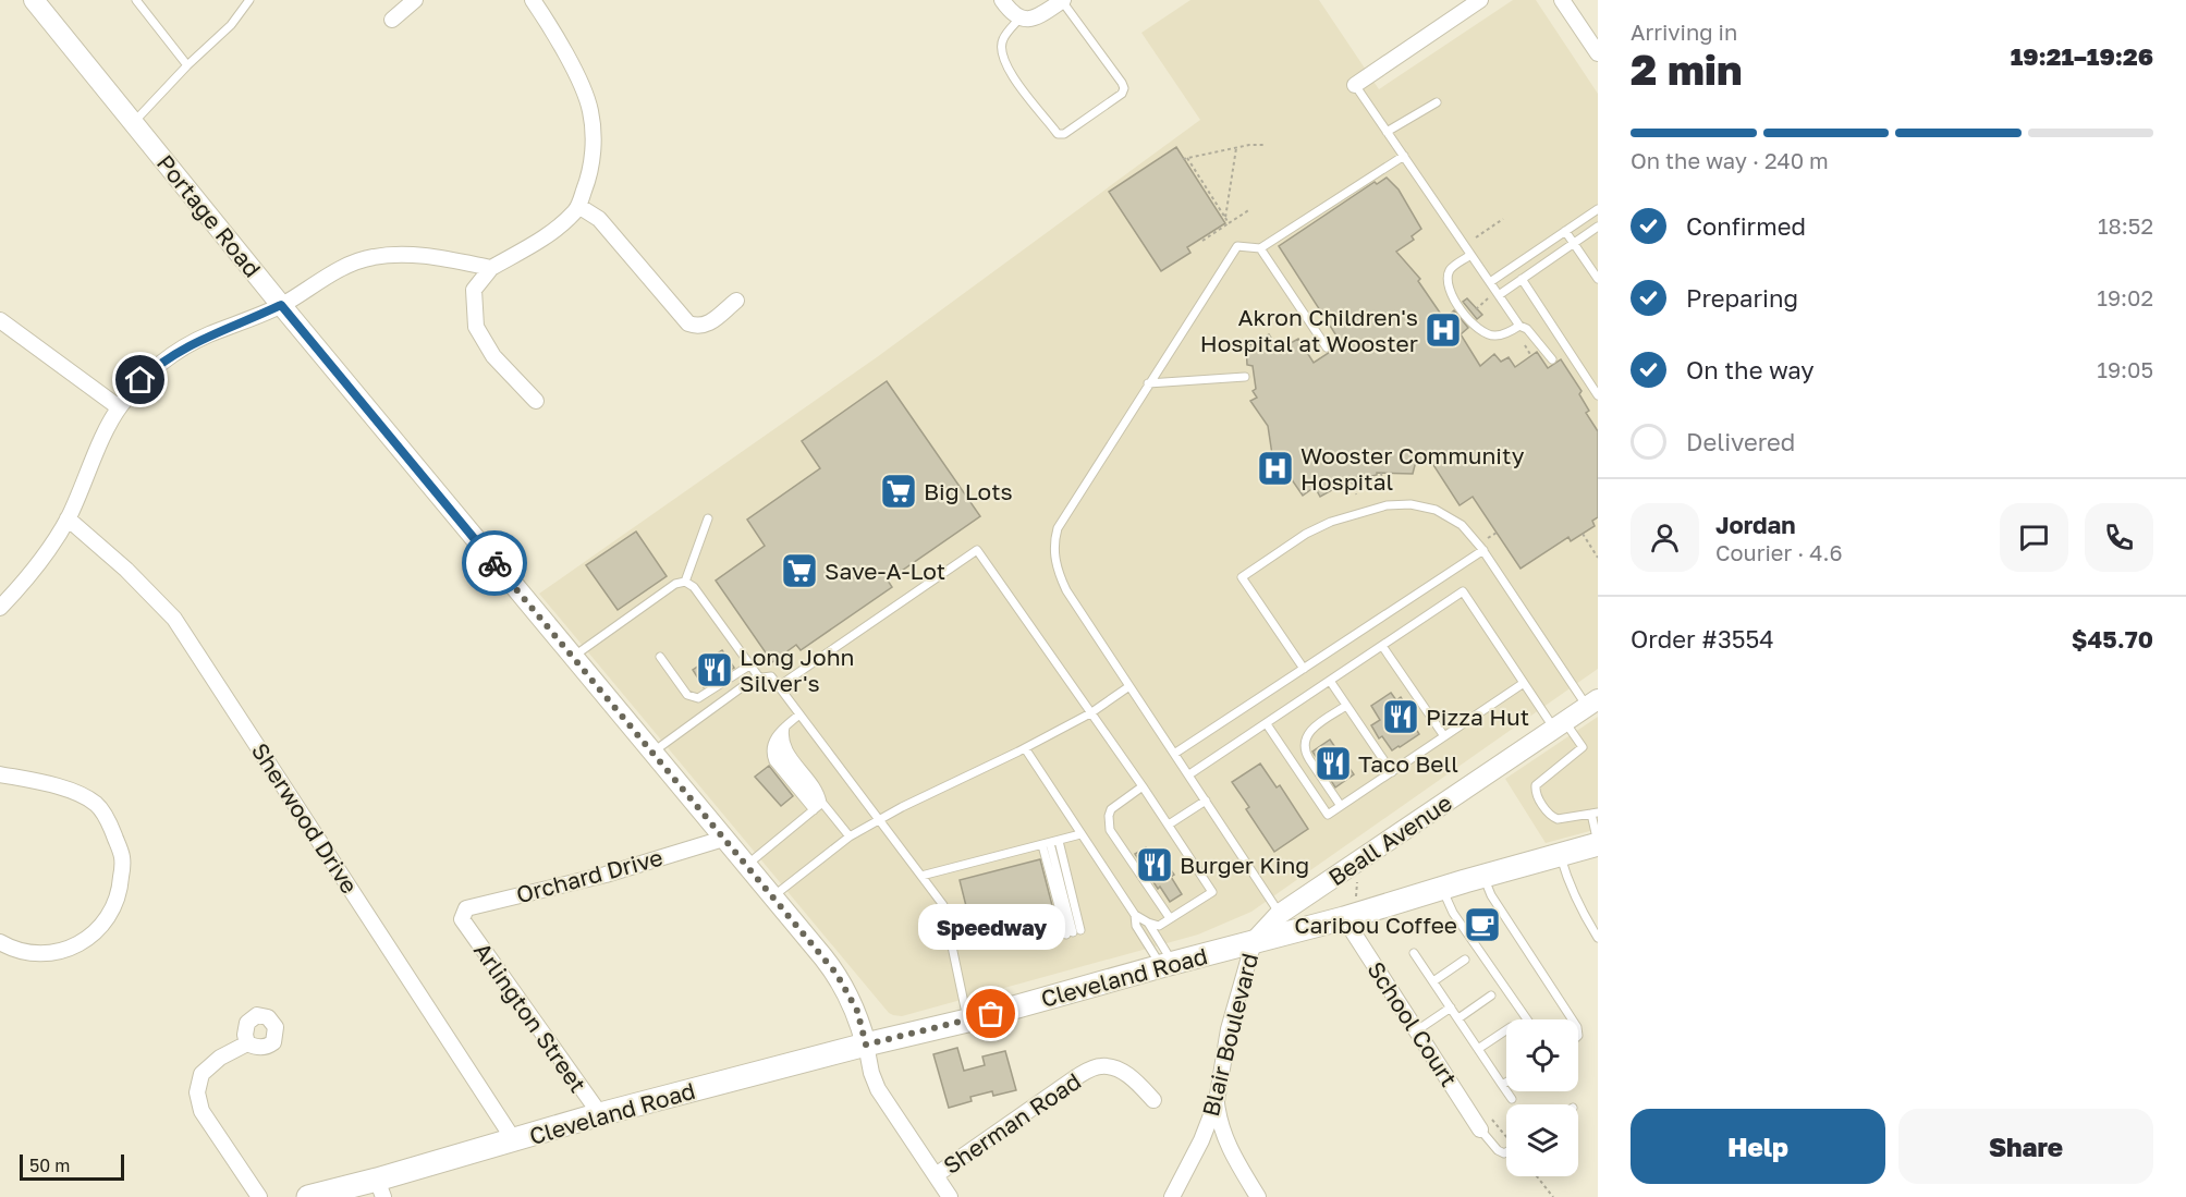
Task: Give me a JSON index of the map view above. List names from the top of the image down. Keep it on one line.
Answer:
{"streets":{"main road":["Portage Road","Beall Avenue","Cleveland Road"],"street":["Sherwood Drive","Orchard Drive","Arlington Street","School Court","Blair Boulevard","Sherman Road"]},"crossings":[["Portage Road","Orchard Drive"],["Portage Road","Cleveland Road"],["Sherwood Drive","Cleveland Road"],["Beall Avenue","Cleveland Road"],["Beall Avenue","Blair Boulevard"],["Orchard Drive","Arlington Street"],["Cleveland Road","Arlington Street"],["Cleveland Road","School Court"],["Cleveland Road","Blair Boulevard"]],"places":{"hospital":["Akron Children's Hospital at Wooster","Wooster Community Hospital"],"supermarket":["Big Lots","Save-A-Lot"],"restaurant":["Long John Silver's","Pizza Hut","Taco Bell","Burger King"],"cafe":["Caribou Coffee"],"other":["Speedway"]},"scale_bar":"50 m","page":{"heading":["2 min","Arriving in","19:21–19:26"],"panel":["Jordan","Courier · 4.6","Order #3554","$45.70"],"bar":"On the way · 240 m","list":[["Confirmed","18:52"],["Preparing","19:02"],["On the way","19:05"],"Delivered"],"bubble":"Speedway","buttons":["Help","Share"],"scale":"50 m"}}
